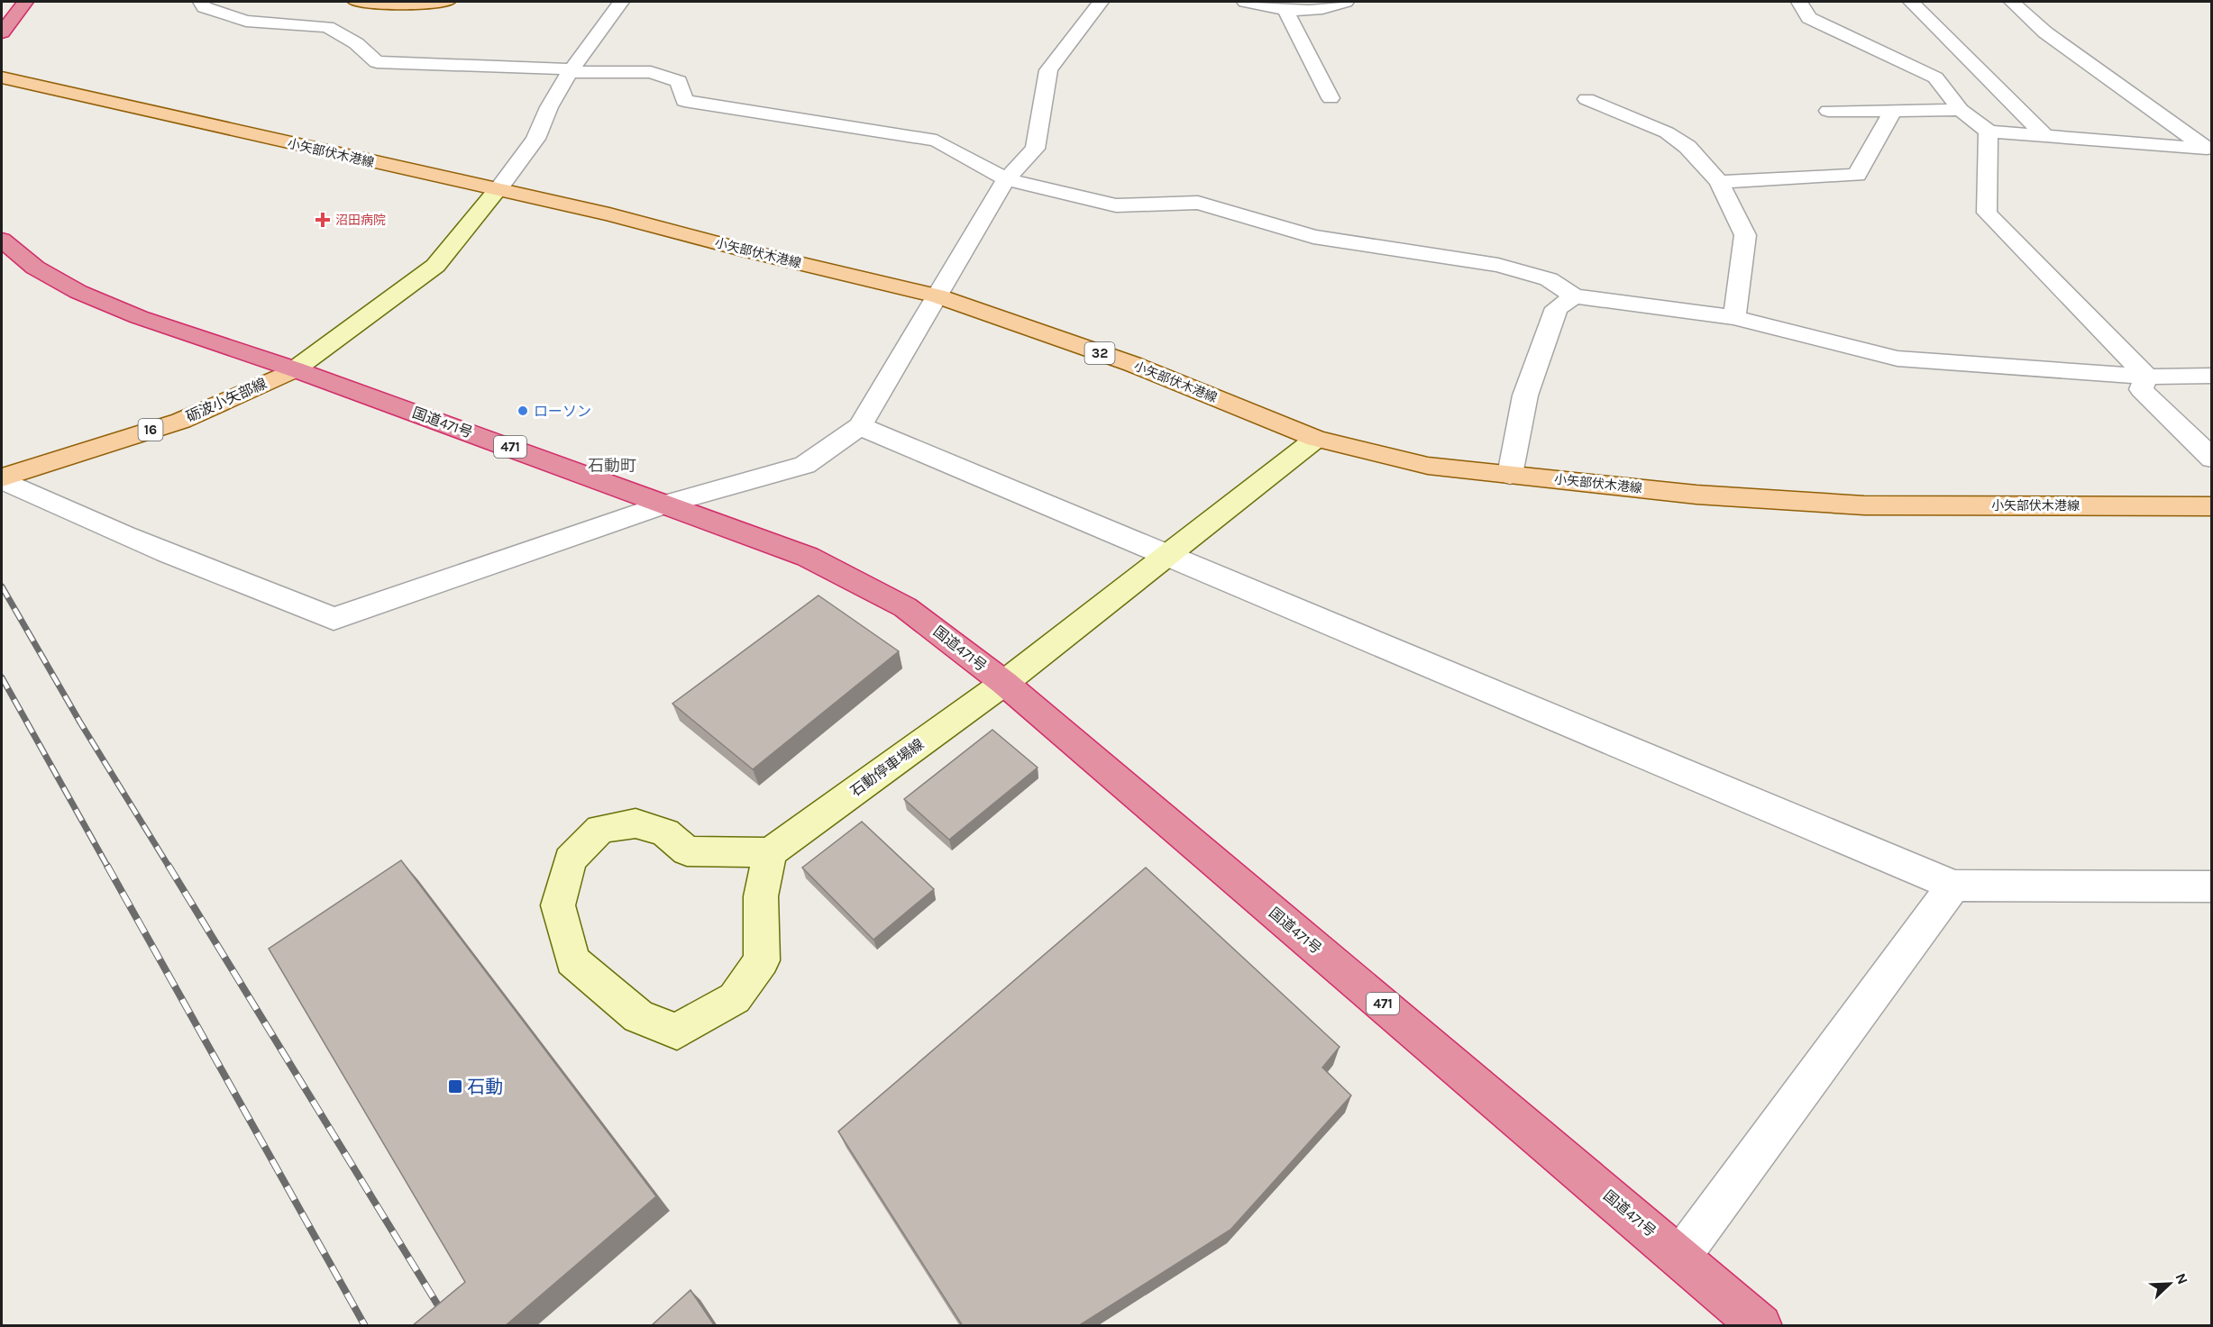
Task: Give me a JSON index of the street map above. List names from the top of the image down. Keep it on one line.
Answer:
{"streets":{"highway":["国道471号","471"],"main road":["小矢部伏木港線","32","砺波小矢部線","16"],"street":["石動停車場線"]},"crossings":[["小矢部伏木港線","石動停車場線"],["砺波小矢部線","国道471号"],["国道471号","石動停車場線"]],"districts":["石動町"],"places":{"health":["沼田病院"],"other":["ローソン"],"transit":["石動"]},"north":"top right"}
